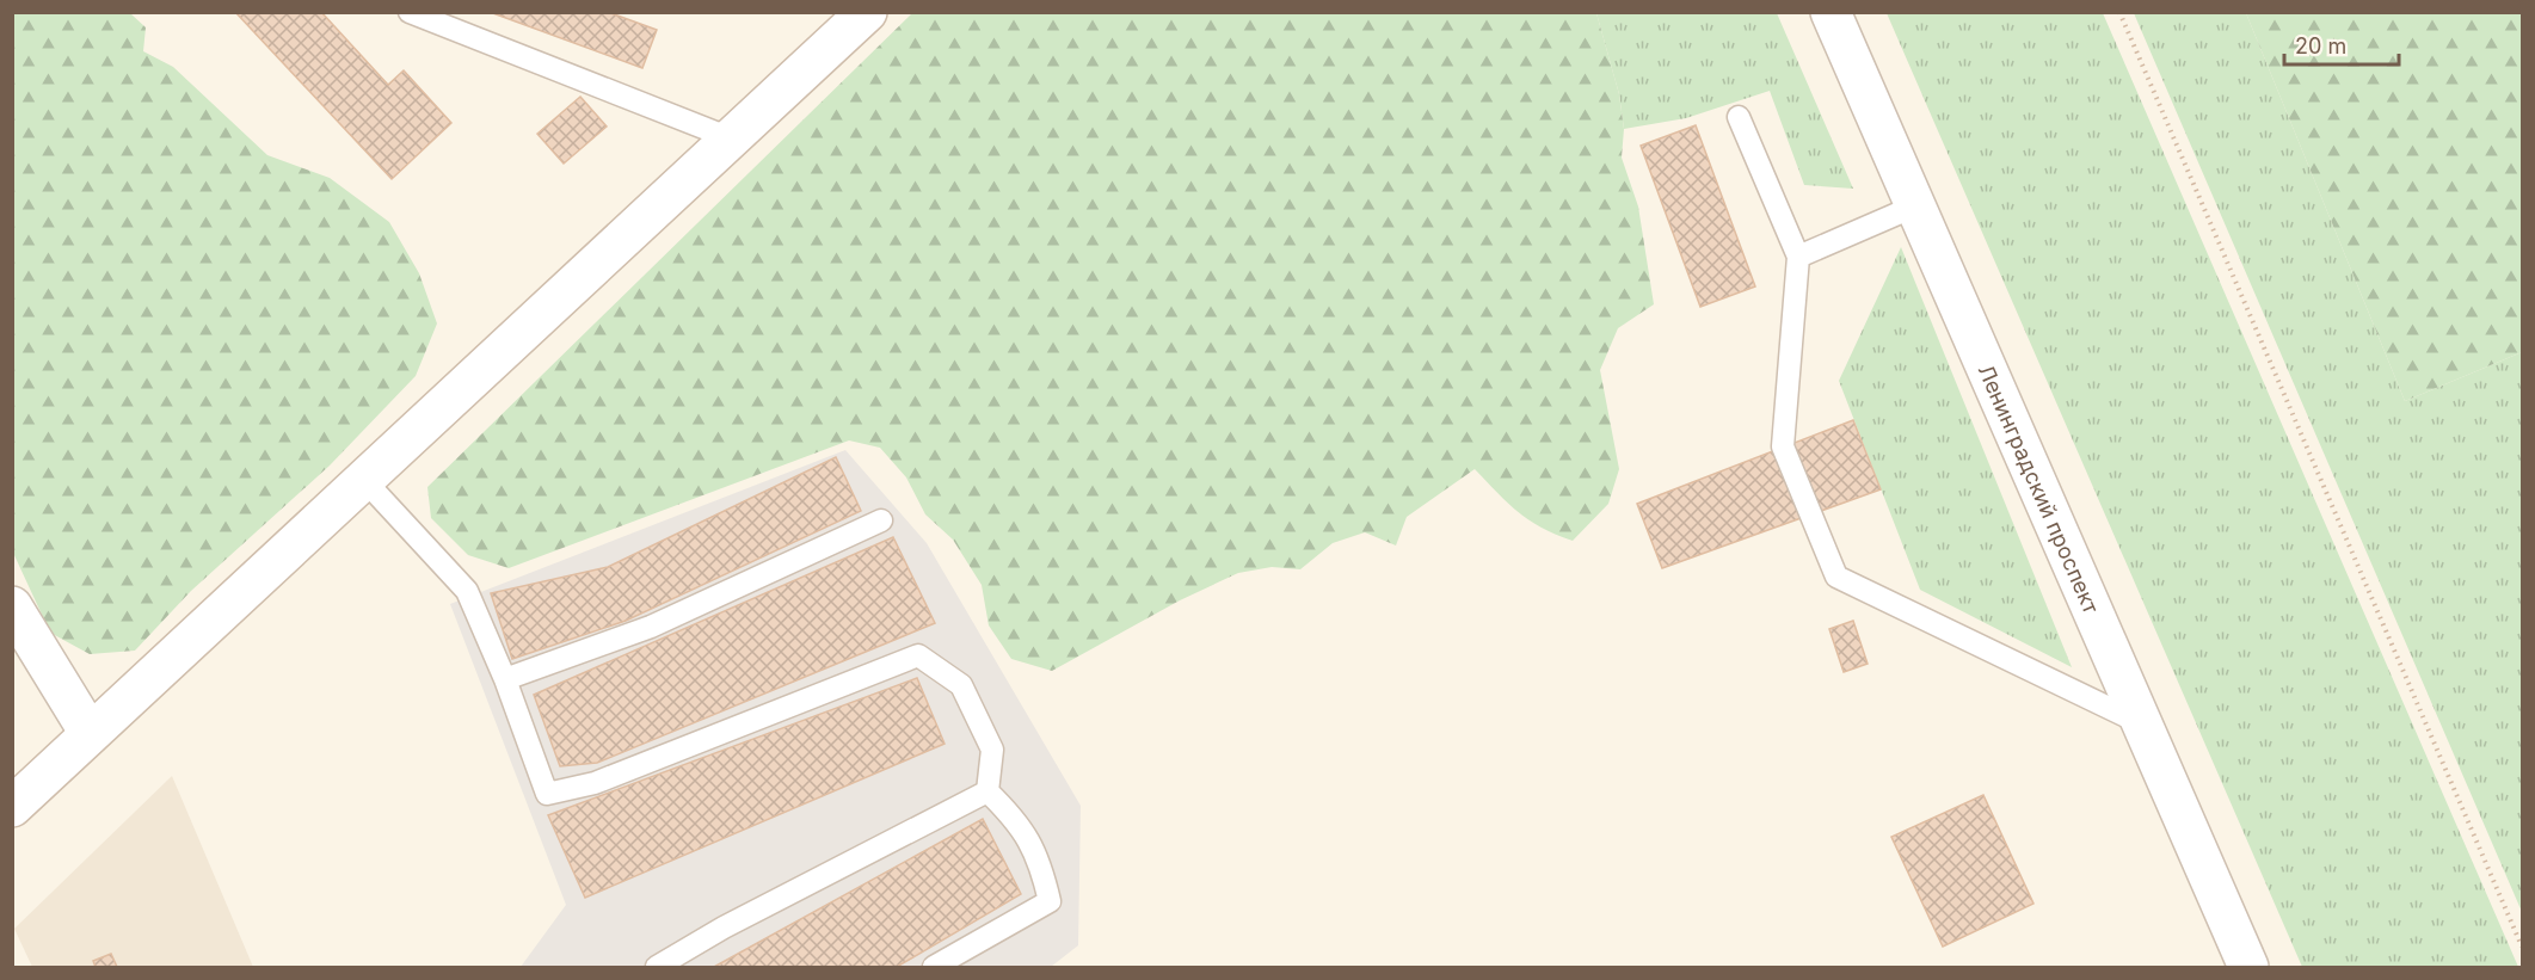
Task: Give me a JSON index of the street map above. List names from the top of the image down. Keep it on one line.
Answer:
{"streets":{"street":["Ленинградский проспект"]},"scale_bar":"20 m"}
